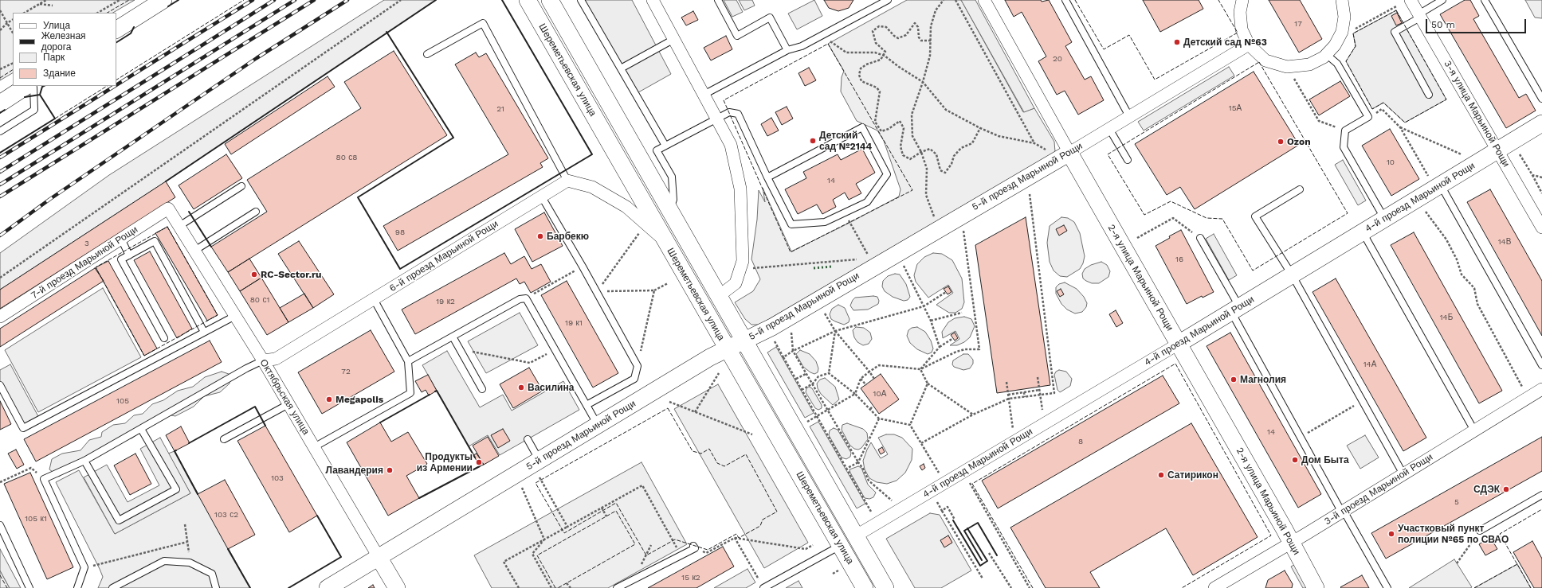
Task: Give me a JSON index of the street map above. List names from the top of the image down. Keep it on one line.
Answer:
{"streets":{"street":["Шереметьевская улица","3-я улица Марьиной Рощи","5-й проезд Марьиной Рощи","4-й проезд Марьиной Рощи","6-й проезд Марьиной Рощи","7-й проезд Марьиной Рощи","2-я улица Марьиной Рощи","Октябрьская улица","3-й проезд Марьиной Рощи"]},"crossings":[["Шереметьевская улица","5-й проезд Марьиной Рощи"],["Шереметьевская улица","4-й проезд Марьиной Рощи"],["3-я улица Марьиной Рощи","4-й проезд Марьиной Рощи"],["5-й проезд Марьиной Рощи","2-я улица Марьиной Рощи"],["5-й проезд Марьиной Рощи","Октябрьская улица"],["4-й проезд Марьиной Рощи","2-я улица Марьиной Рощи"],["6-й проезд Марьиной Рощи","Октябрьская улица"],["7-й проезд Марьиной Рощи","Октябрьская улица"],["2-я улица Марьиной Рощи","3-й проезд Марьиной Рощи"]],"places":["Детский сад №63","Детский сад №2144","Ozon","Барбекю","RC-Sector.ru","Магнолия","Василина","Megapolis","Дом Быта","Продукты из Армении","Лавандерия","Сатирикон","СДЭК","Участковый пункт полиции №65 по СВАО"],"house_numbers":["17","20","15А","21","80 с8","10","14","98","14В","3","16","80 с1","19 к2","14Б","19 к1","14А","72","10А","105","14","8","103","5","103 с2","105 к1","15 к2"],"legend":["Улица","Железная дорога","Парк","Здание"],"scale_bar":"50 m"}
